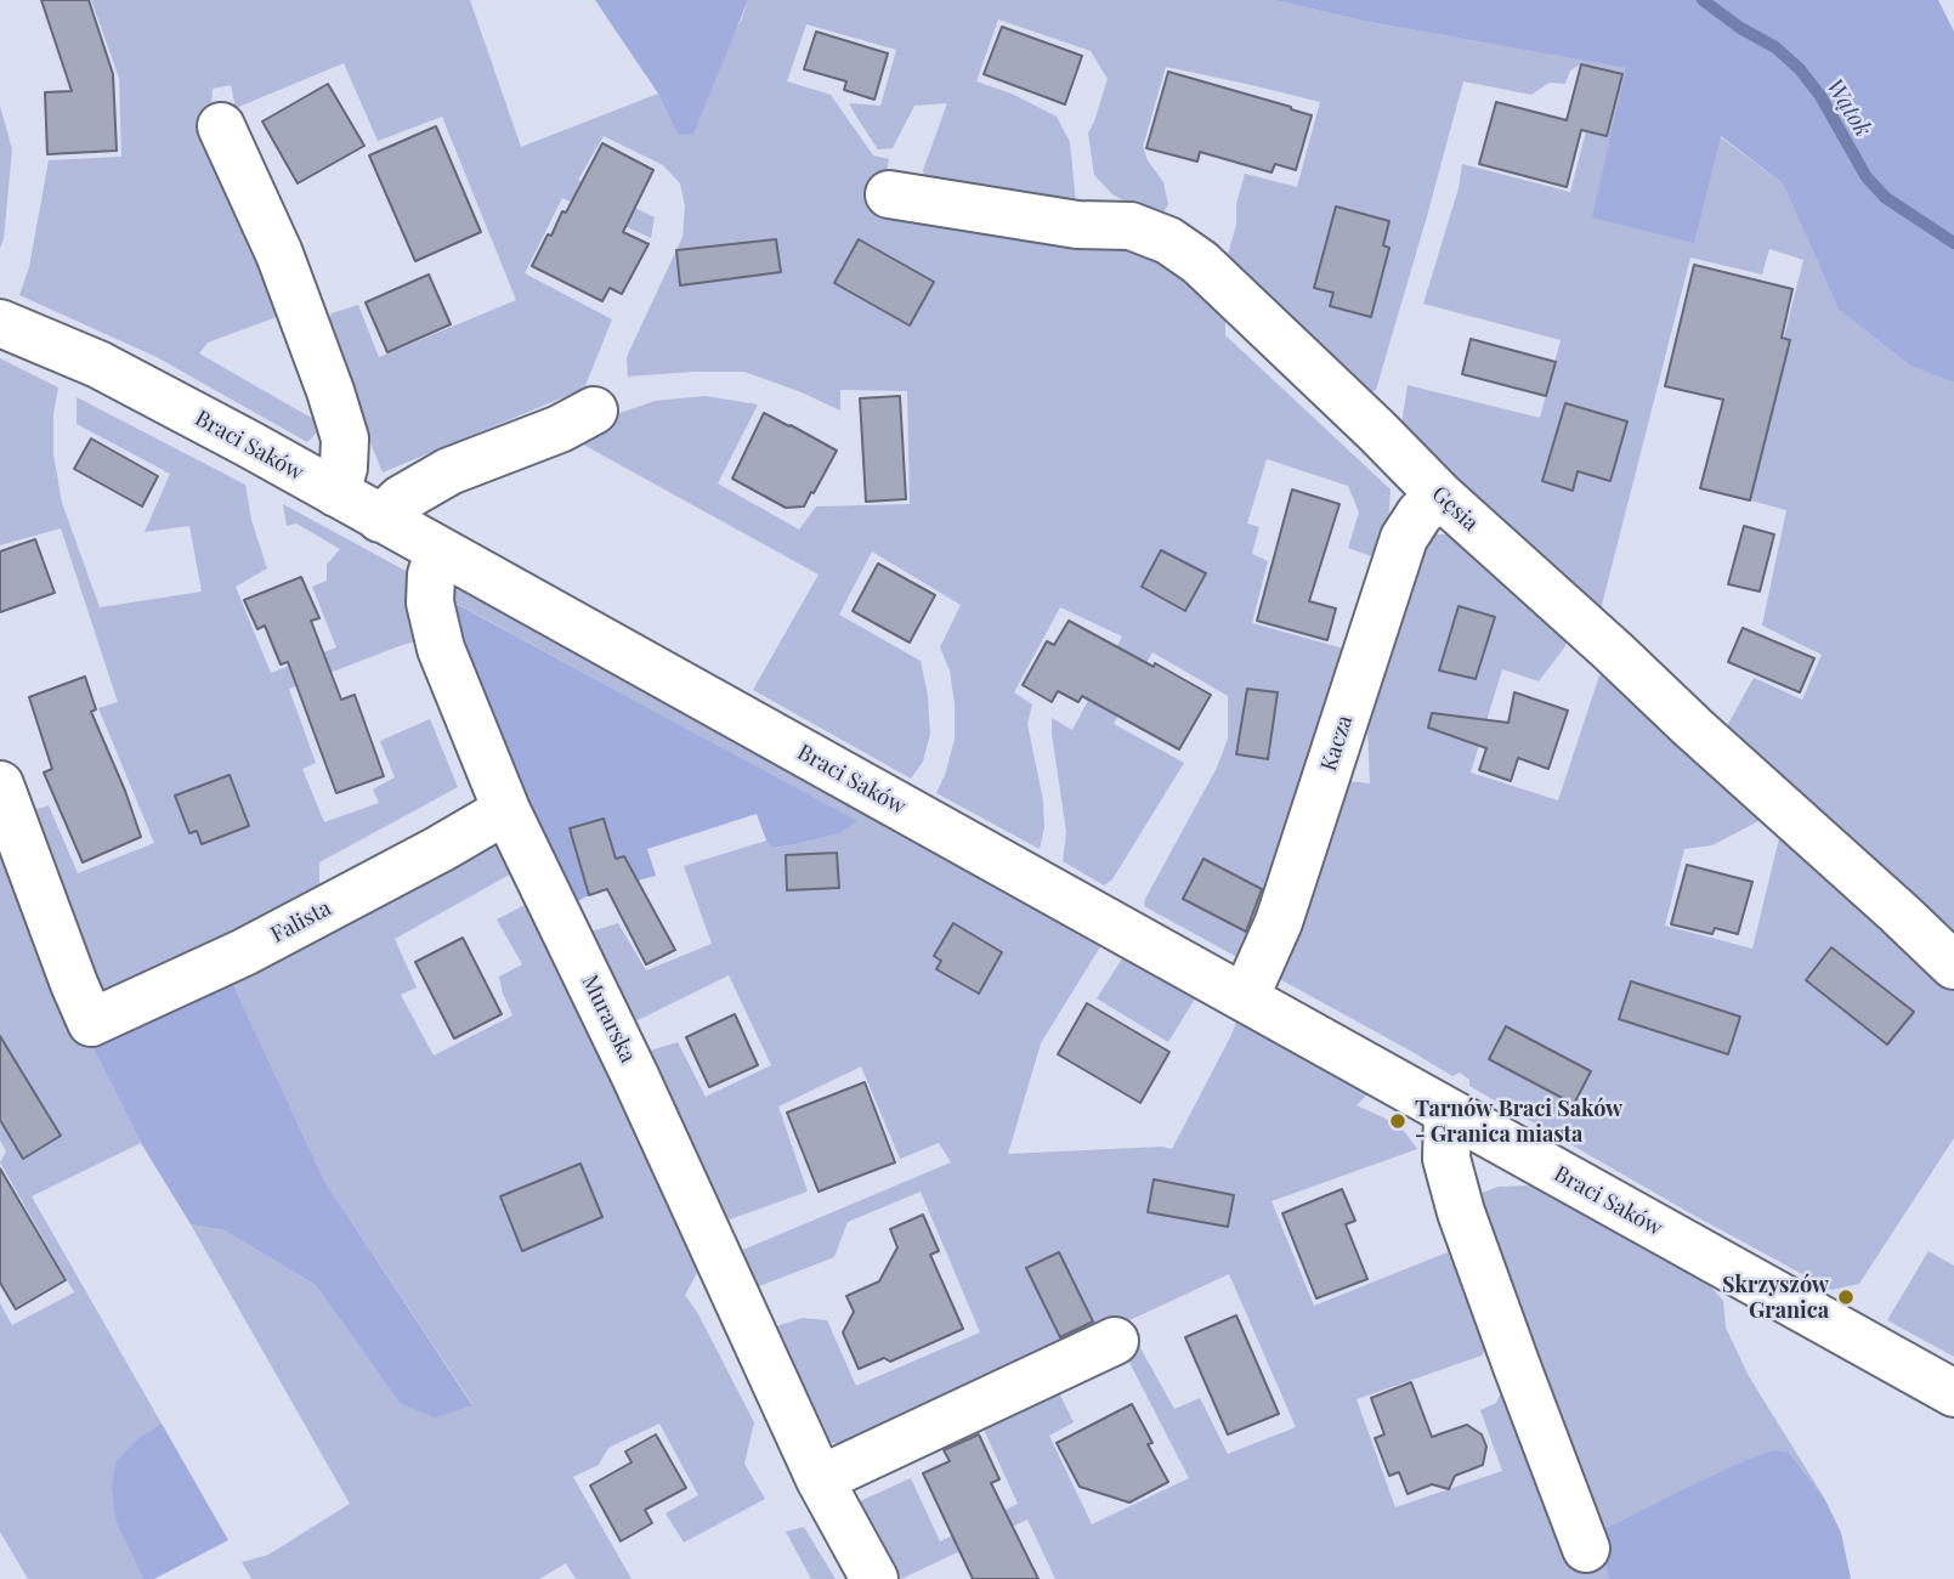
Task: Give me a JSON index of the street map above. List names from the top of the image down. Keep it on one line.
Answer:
{"streets":{"street":["Braci Saków","Gęsia","Kacza","Falista","Murarska"]},"crossings":[["Braci Saków","Kacza"],["Braci Saków","Murarska"],["Gęsia","Kacza"],["Falista","Murarska"]],"water":["Wątok"],"places":["Tarnów Braci Saków - Granica miasta","Skrzyszów Granica"]}
